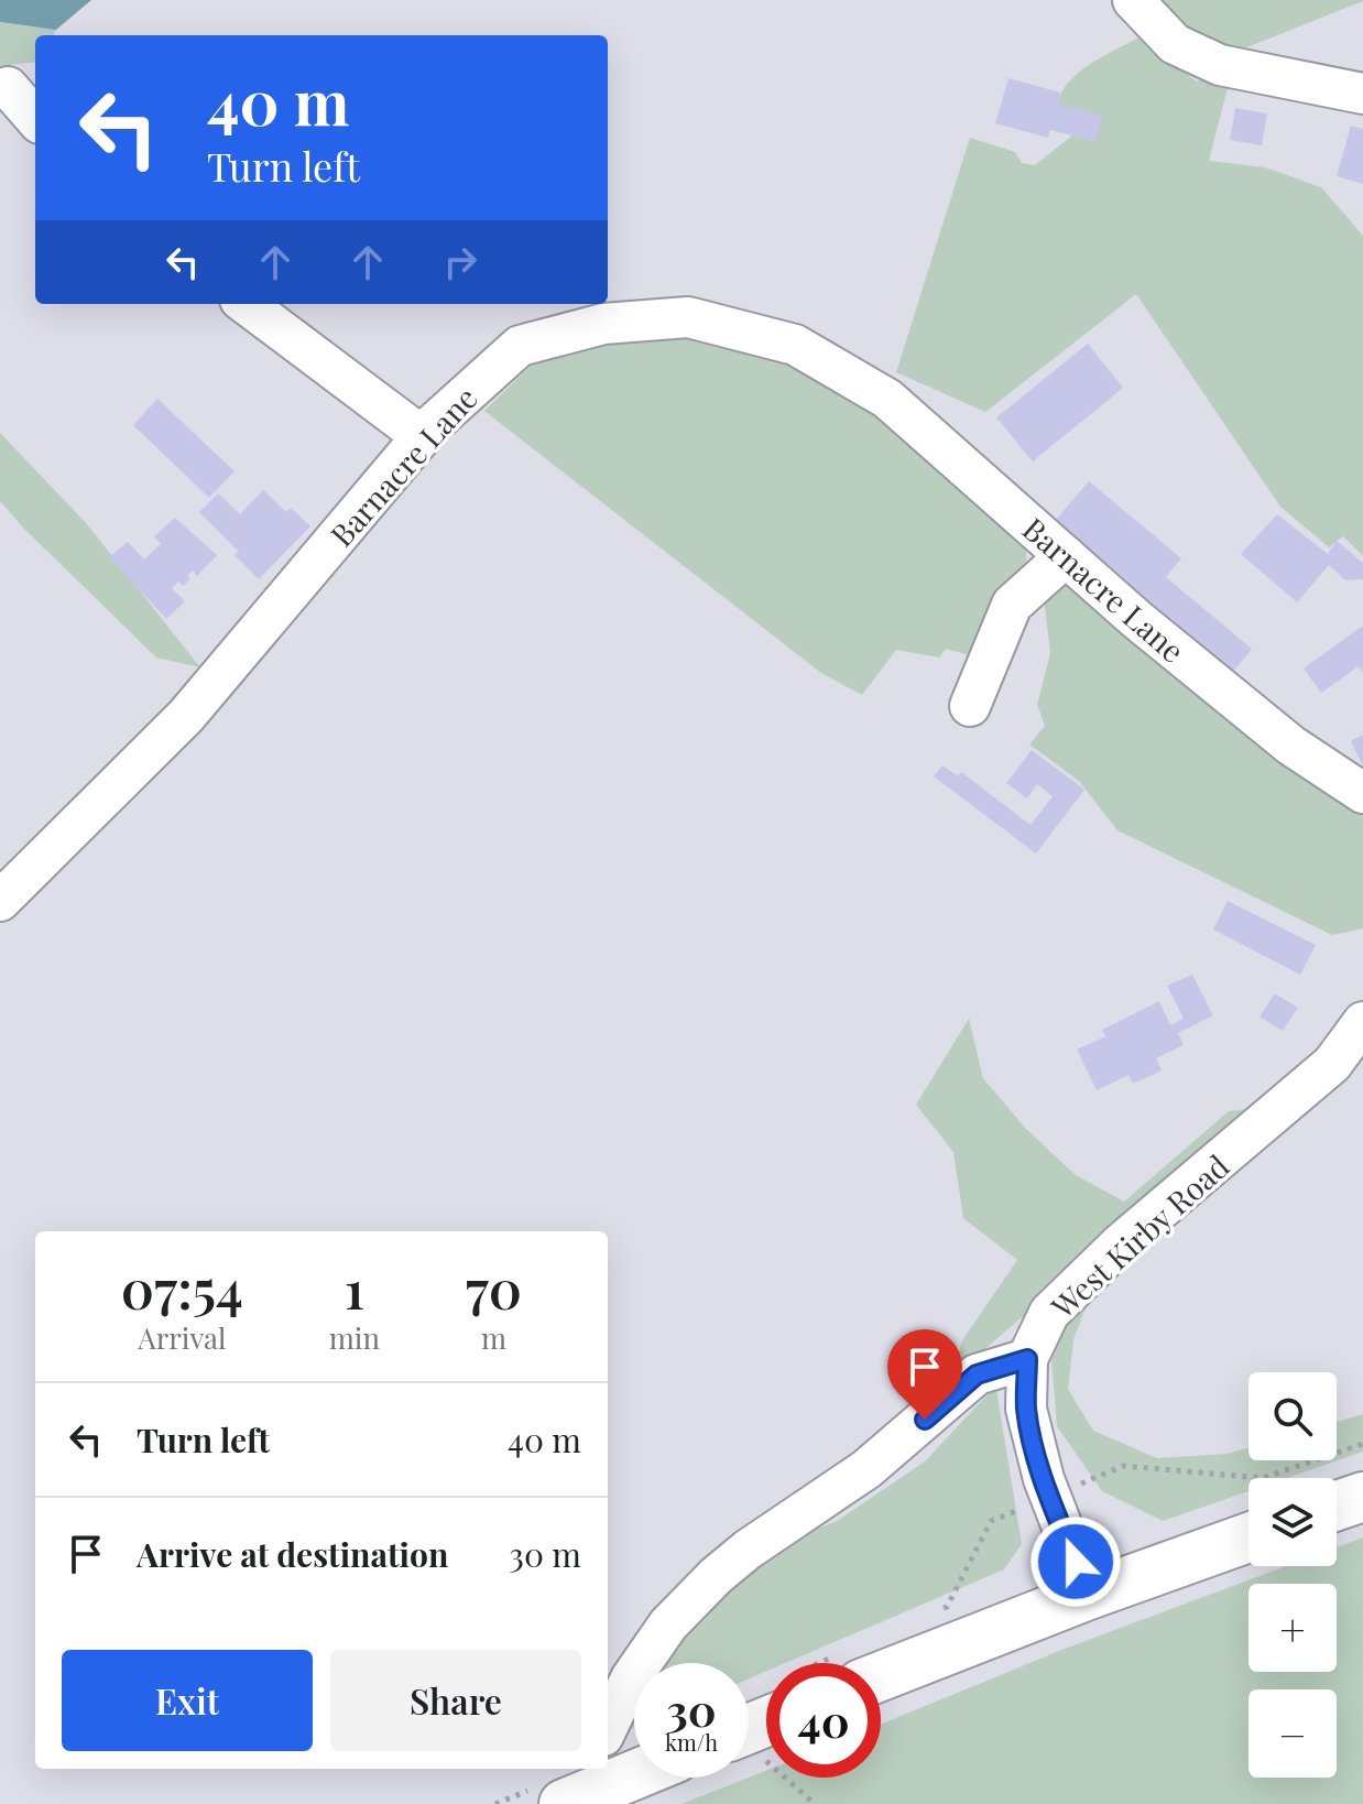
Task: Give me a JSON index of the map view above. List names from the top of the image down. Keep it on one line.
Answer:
{"streets":{"street":["Barnacre Lane","West Kirby Road"]},"page":{"turn":["40 m","Turn left"],"eta":["07:54","Arrival","1","min","70","m"],"map_buttons":["+","−"],"list":[{"name":"Turn left","value":"40 m"},{"name":"Arrive at destination","value":"30 m"}],"buttons":["Exit","Share"],"speed":"30 km/h","limit":"40"}}
